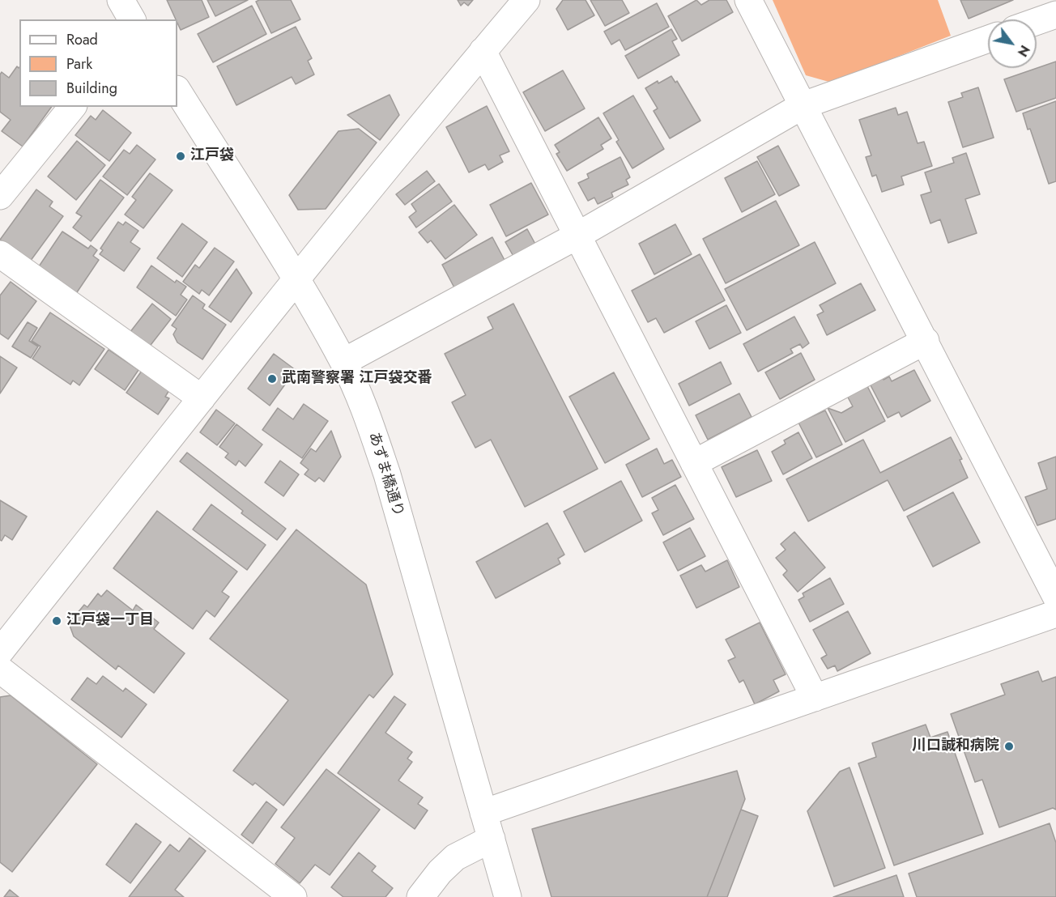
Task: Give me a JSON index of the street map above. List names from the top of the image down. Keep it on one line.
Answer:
{"streets":{"street":["あずま橋通り"]},"places":["江戸袋","武南警察署 江戸袋交番","江戸袋一丁目","川口誠和病院"],"legend":["Road","Park","Building"],"north":"bottom right"}
